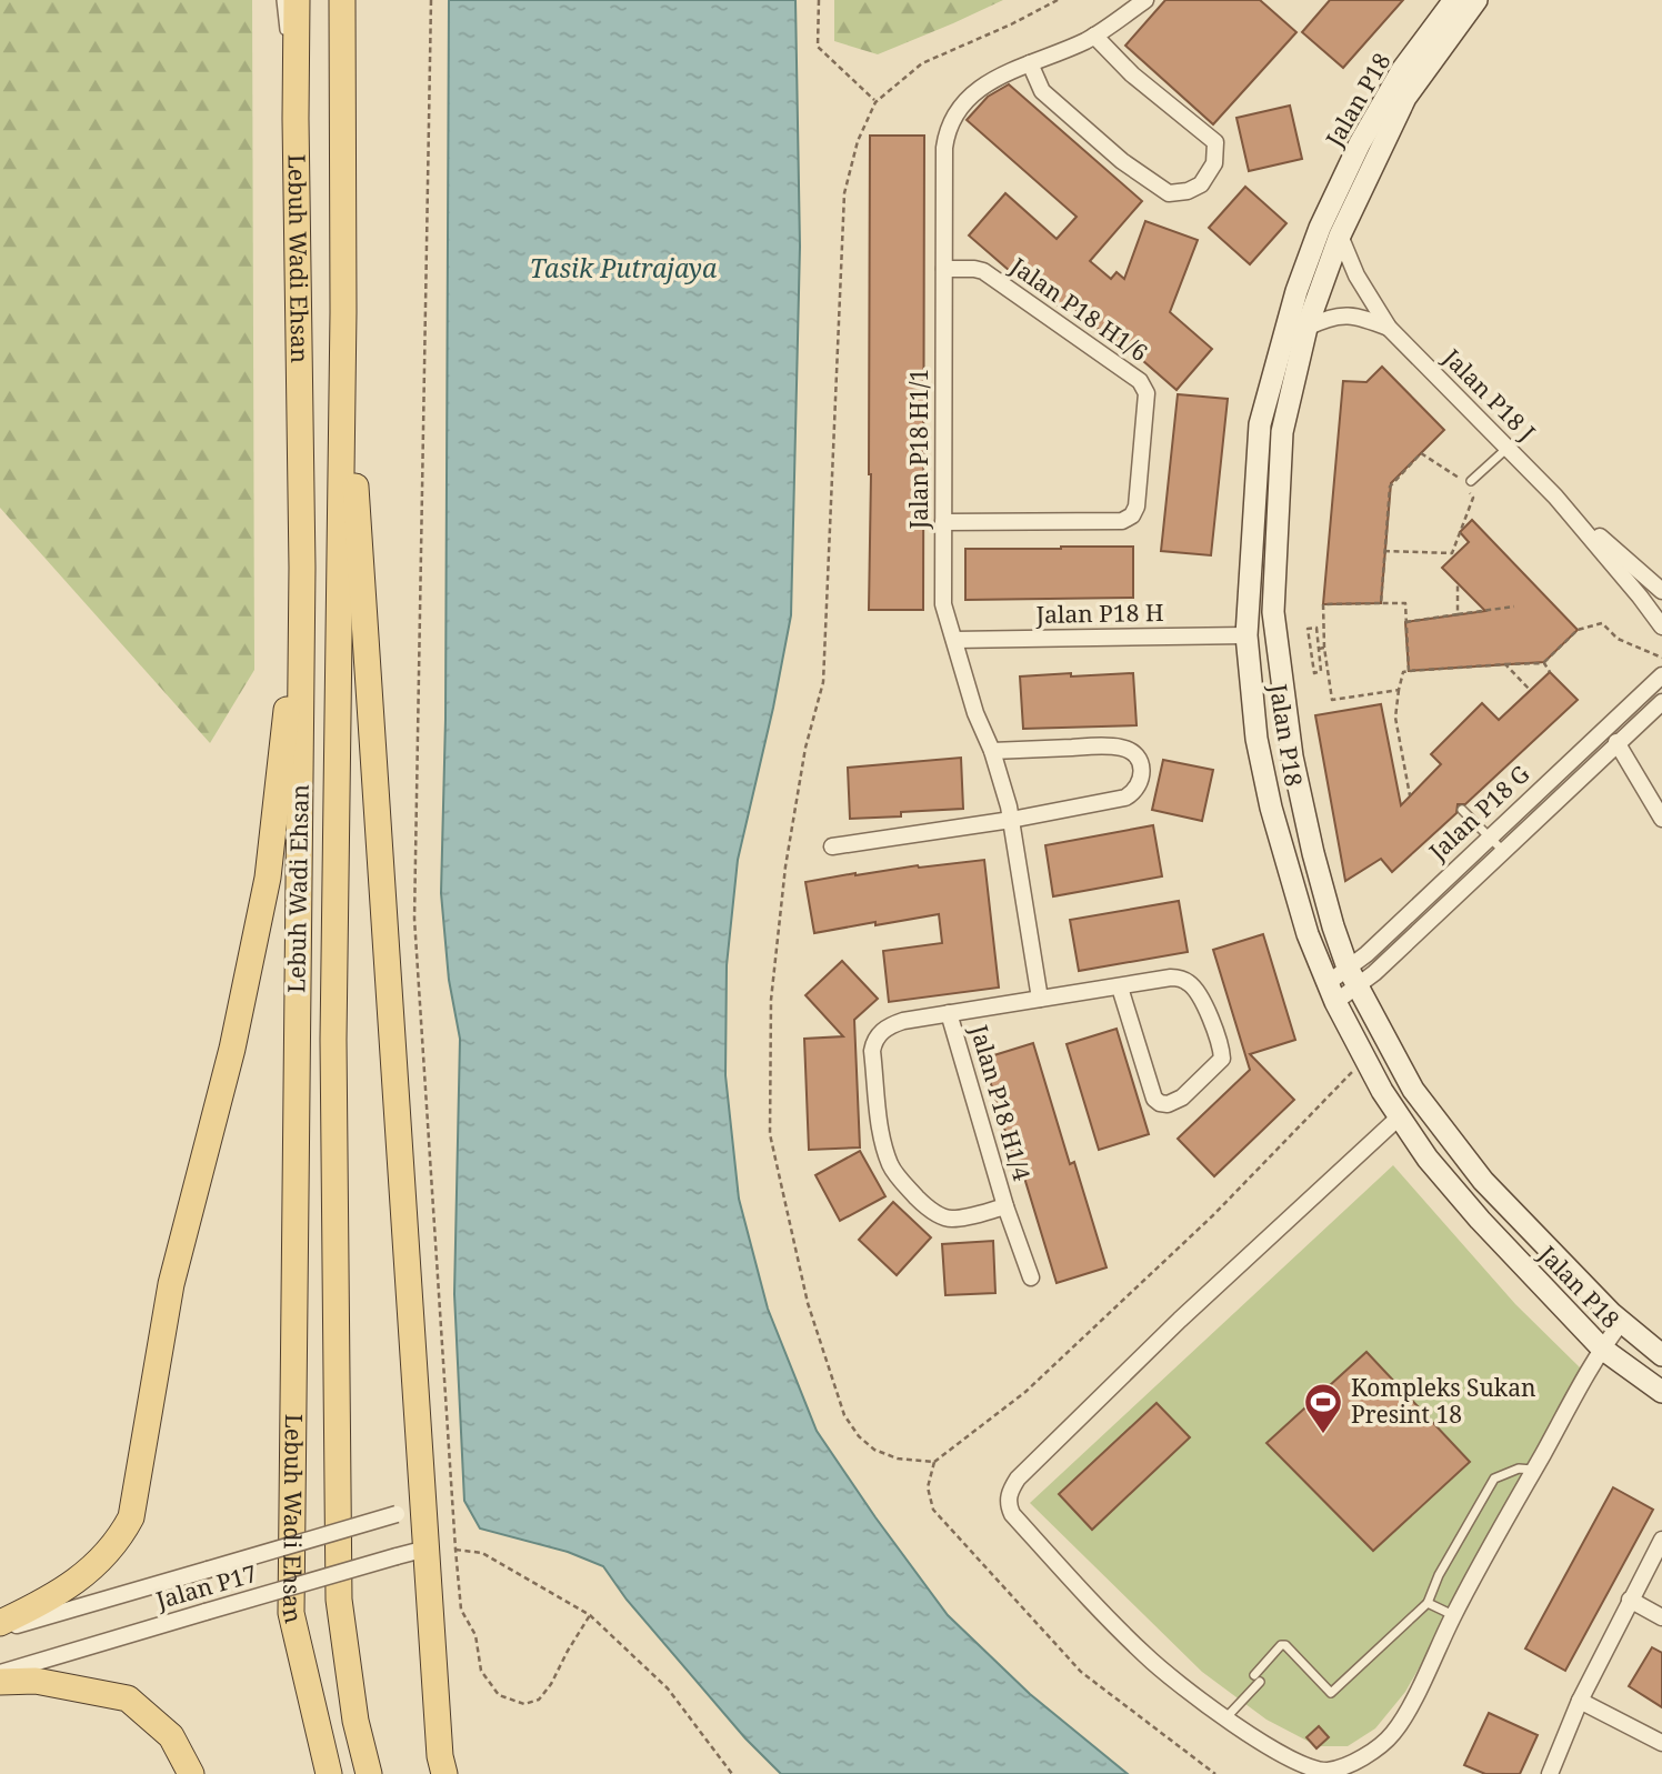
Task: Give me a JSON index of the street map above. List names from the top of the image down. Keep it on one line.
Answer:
{"streets":{"main road":["Lebuh Wadi Ehsan"],"street":["Jalan P18","Jalan P18 H1/6","Jalan P18 J","Jalan P18 H1/1","Jalan P18 H","Jalan P18 G","Jalan P18 H1/4","Jalan P17"]},"crossings":[["Jalan P18","Jalan P18 J"],["Jalan P18","Jalan P18 H"],["Jalan P18","Jalan P18 G"],["Jalan P18 H1/6","Jalan P18 H1/1"],["Jalan P18 H1/1","Jalan P18 H"],["Jalan P18 H1/1","Jalan P18 H1/4"]],"water":["Tasik Putrajaya"],"places":{"sports":["Kompleks Sukan Presint 18"]}}
